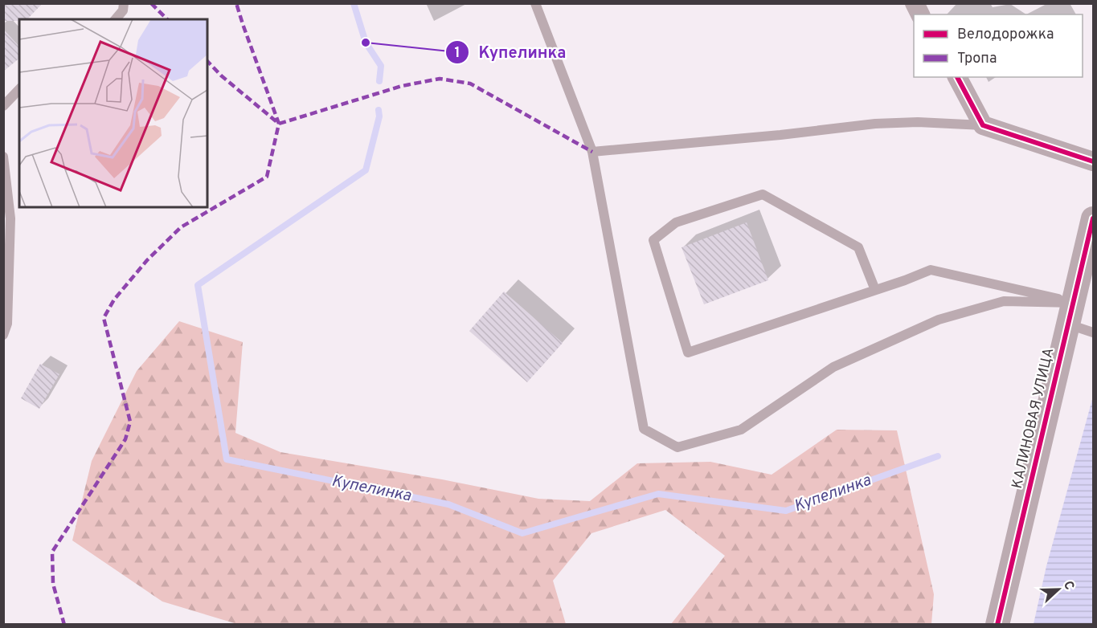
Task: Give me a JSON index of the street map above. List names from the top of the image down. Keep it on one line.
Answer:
{"streets":{"street":["КАЛИНОВАЯ УЛИЦА"]},"water":["Купелинка"],"places":["Купелинка"],"legend":["Велодорожка","Тропа"],"north":"right"}
